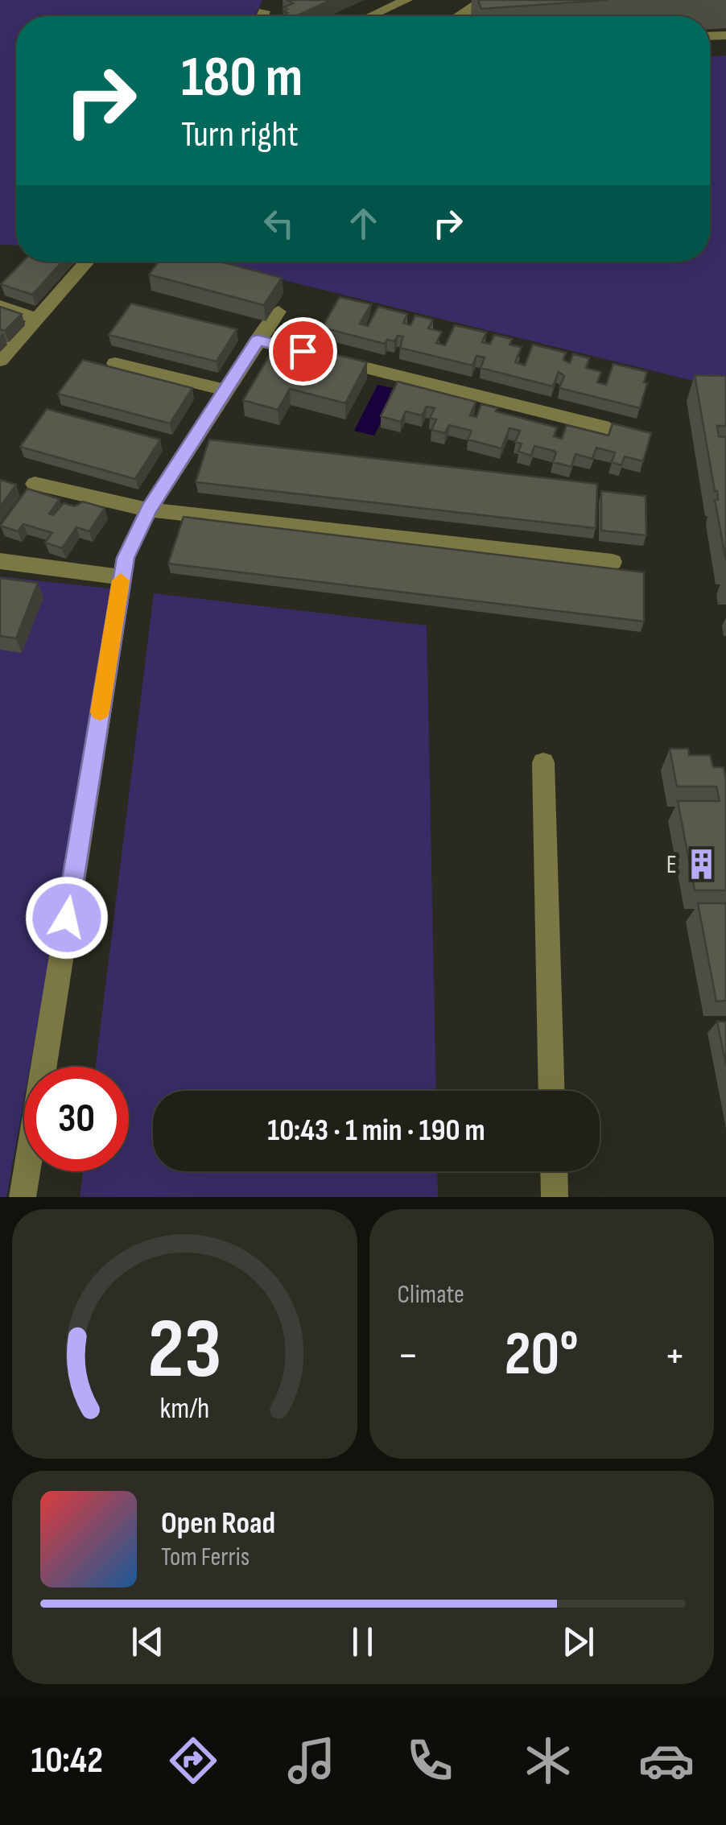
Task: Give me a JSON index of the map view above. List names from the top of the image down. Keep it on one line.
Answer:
{"places":{"building":["E"]},"page":{"turn":["180 m","Turn right"],"limit":"30","trip":"10:43 · 1 min · 190 m","tile":"Climate","heat":["−","20°","+"],"song":["Open Road","Tom Ferris"],"tabs":"10:42","gauge":["23","km/h"]}}
